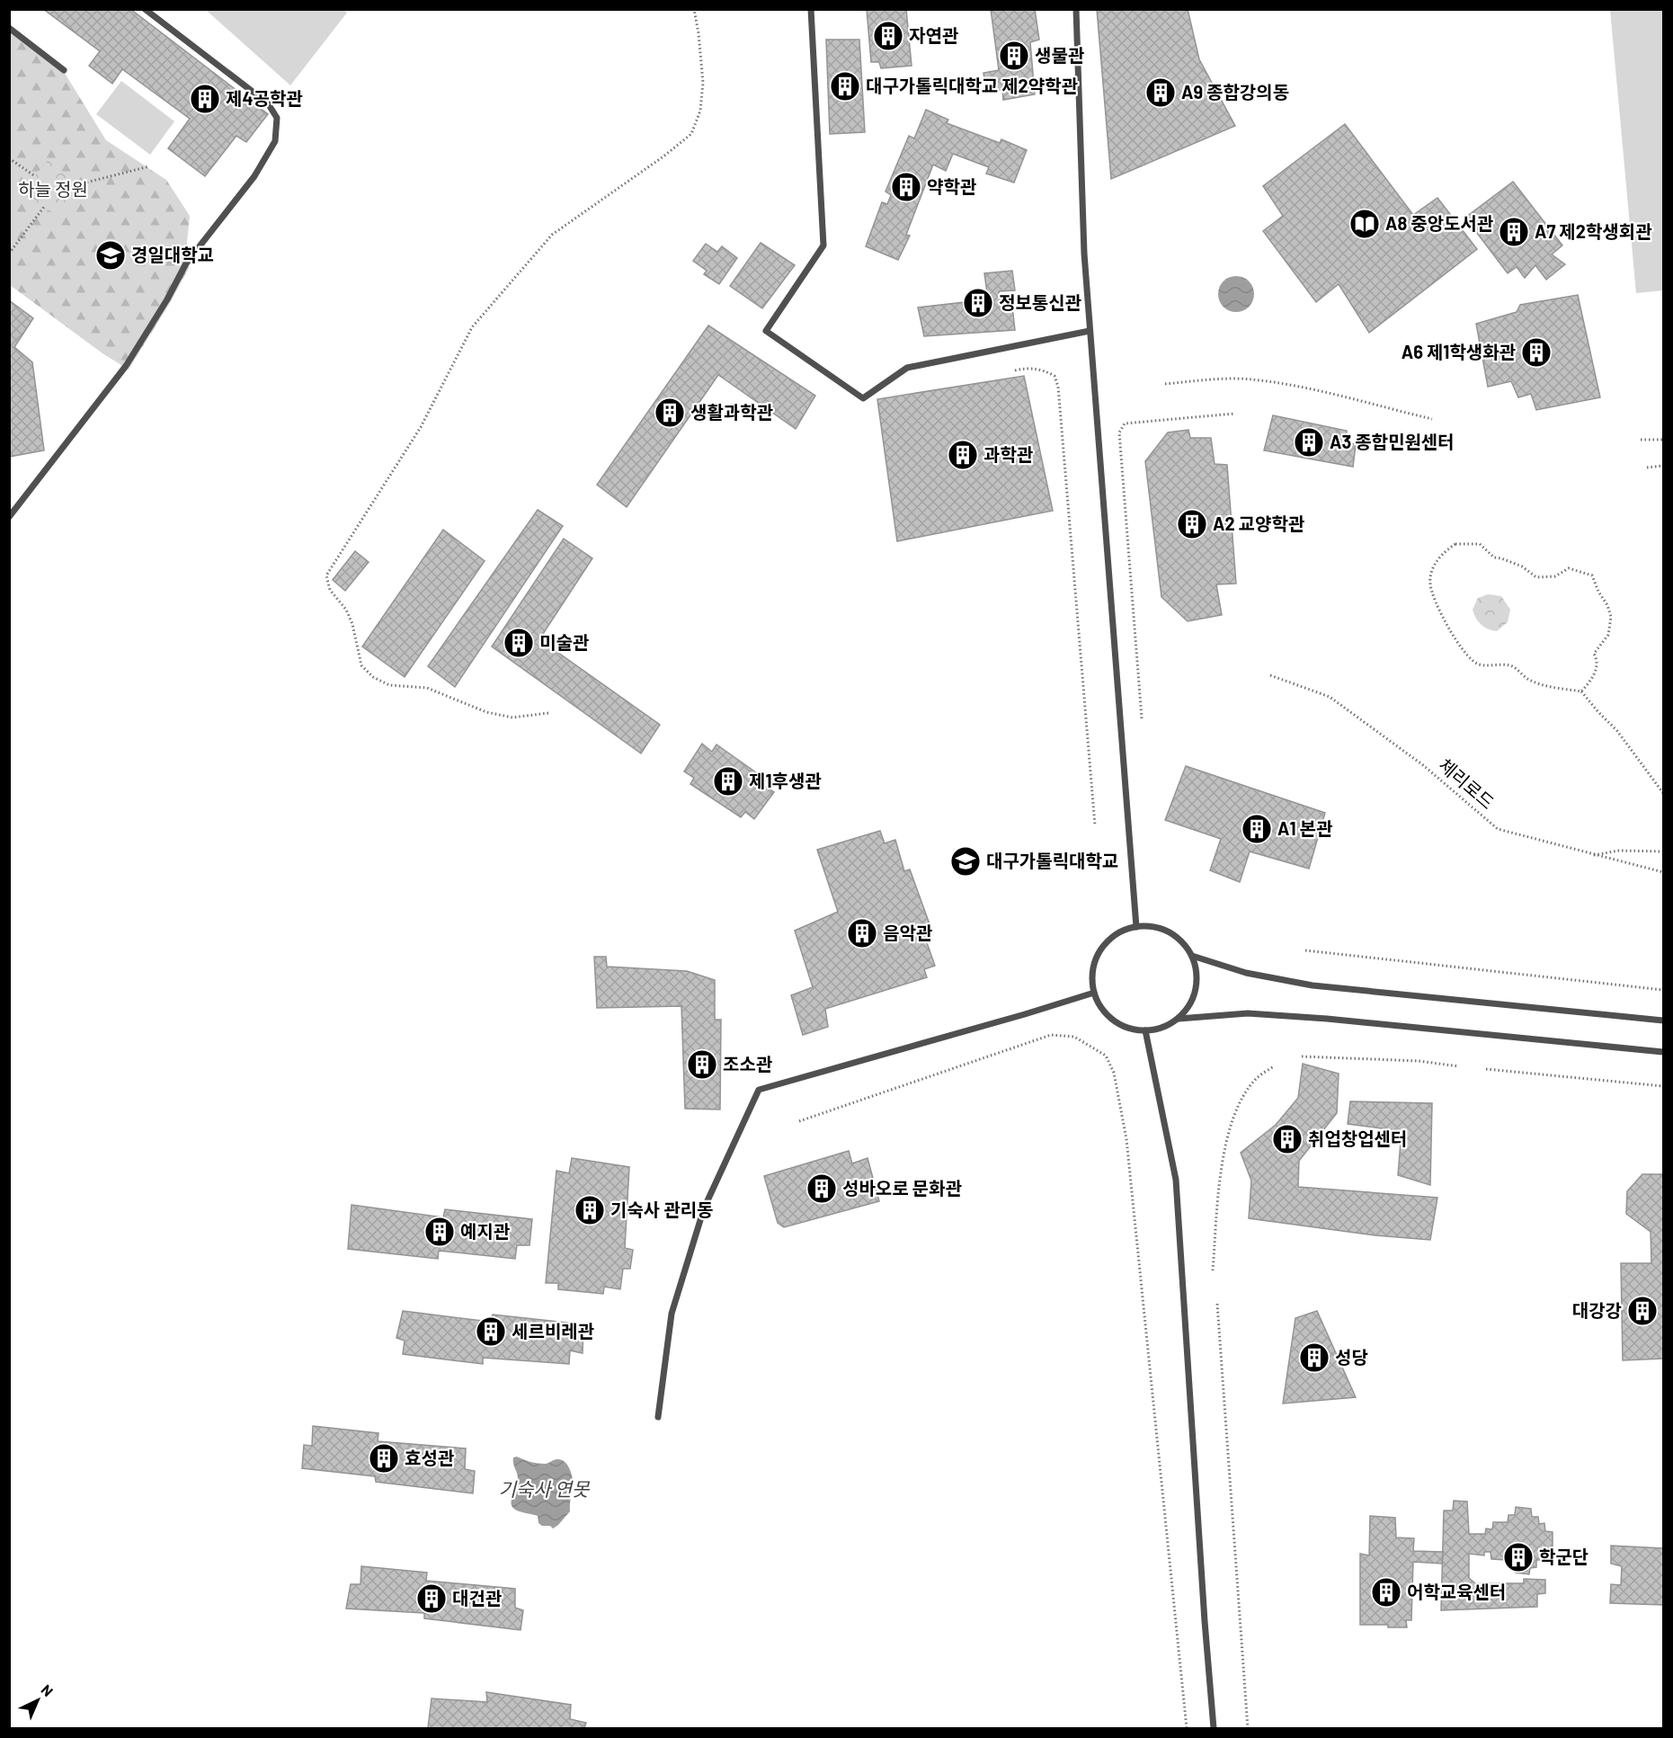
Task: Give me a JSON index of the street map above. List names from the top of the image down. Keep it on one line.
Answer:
{"streets":{"path":["체리로드"]},"water":["기숙사 연못"],"parks":["하늘 정원"],"places":{"building":["자연관","생물관","대구가톨릭대학교 제2약학관","A9 종합강의동","제4공학관","약학관","A7 제2학생회관","정보통신관","A6 제1학생화관","생활과학관","A3 종합민원센터","과학관","A2 교양학관","미술관","제1후생관","A1 본관","음악관","조소관","취업창업센터","성바오로 문화관","기숙사 관리동","예지관","대강강","세르비레관","성당","효성관","학군단","어학교육센터","대건관"],"library":["A8 중앙도서관"],"school or university":["경일대학교","대구가톨릭대학교"]},"north":"top right"}
